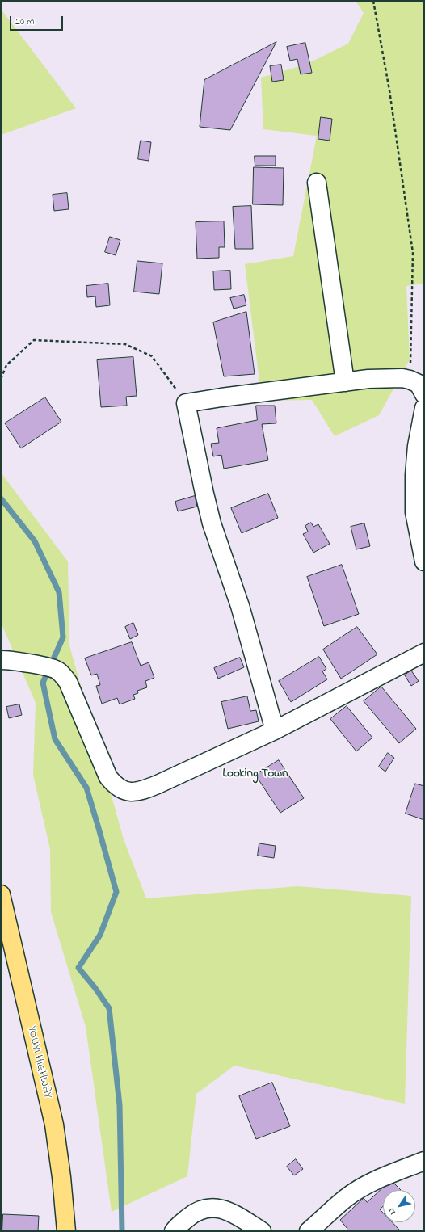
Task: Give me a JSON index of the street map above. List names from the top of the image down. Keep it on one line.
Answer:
{"streets":{"main road":["YOUYI HIGHWAY"]},"districts":["Looking Town"],"scale_bar":"20 m","north":"bottom left"}
